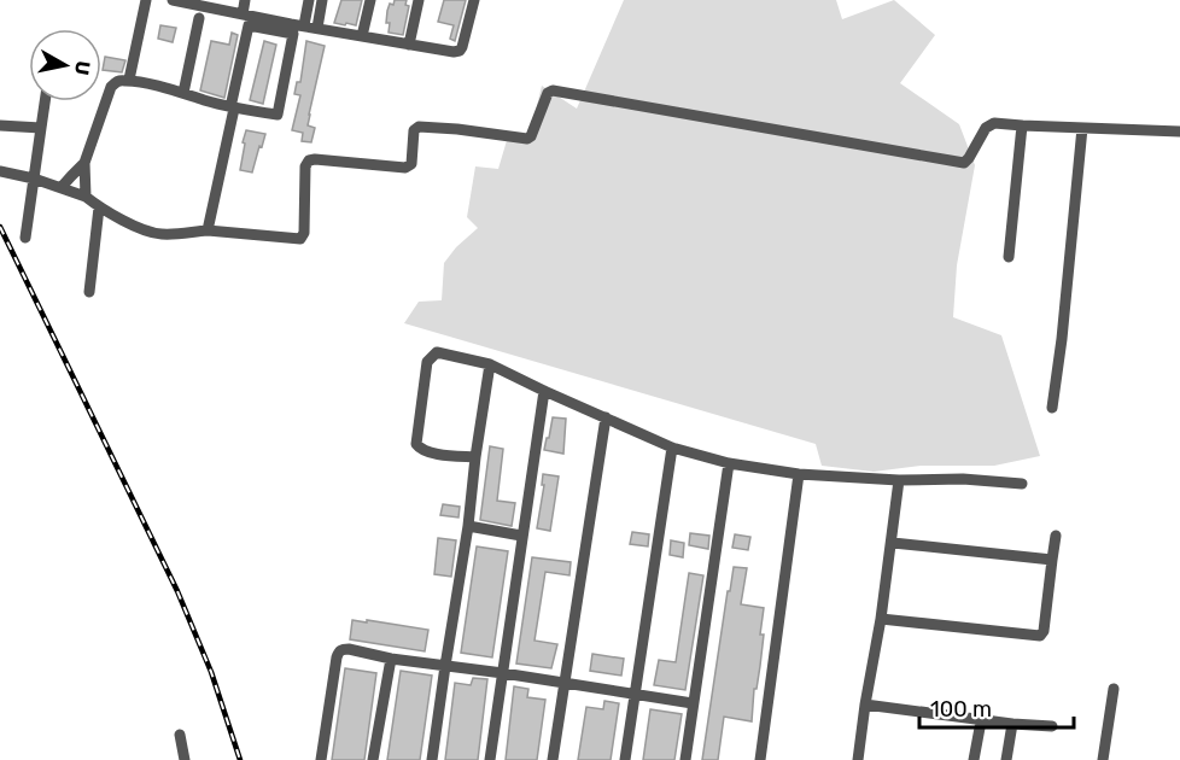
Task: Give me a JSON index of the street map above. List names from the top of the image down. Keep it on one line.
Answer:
{"scale_bar":"100 m","north":"right"}
